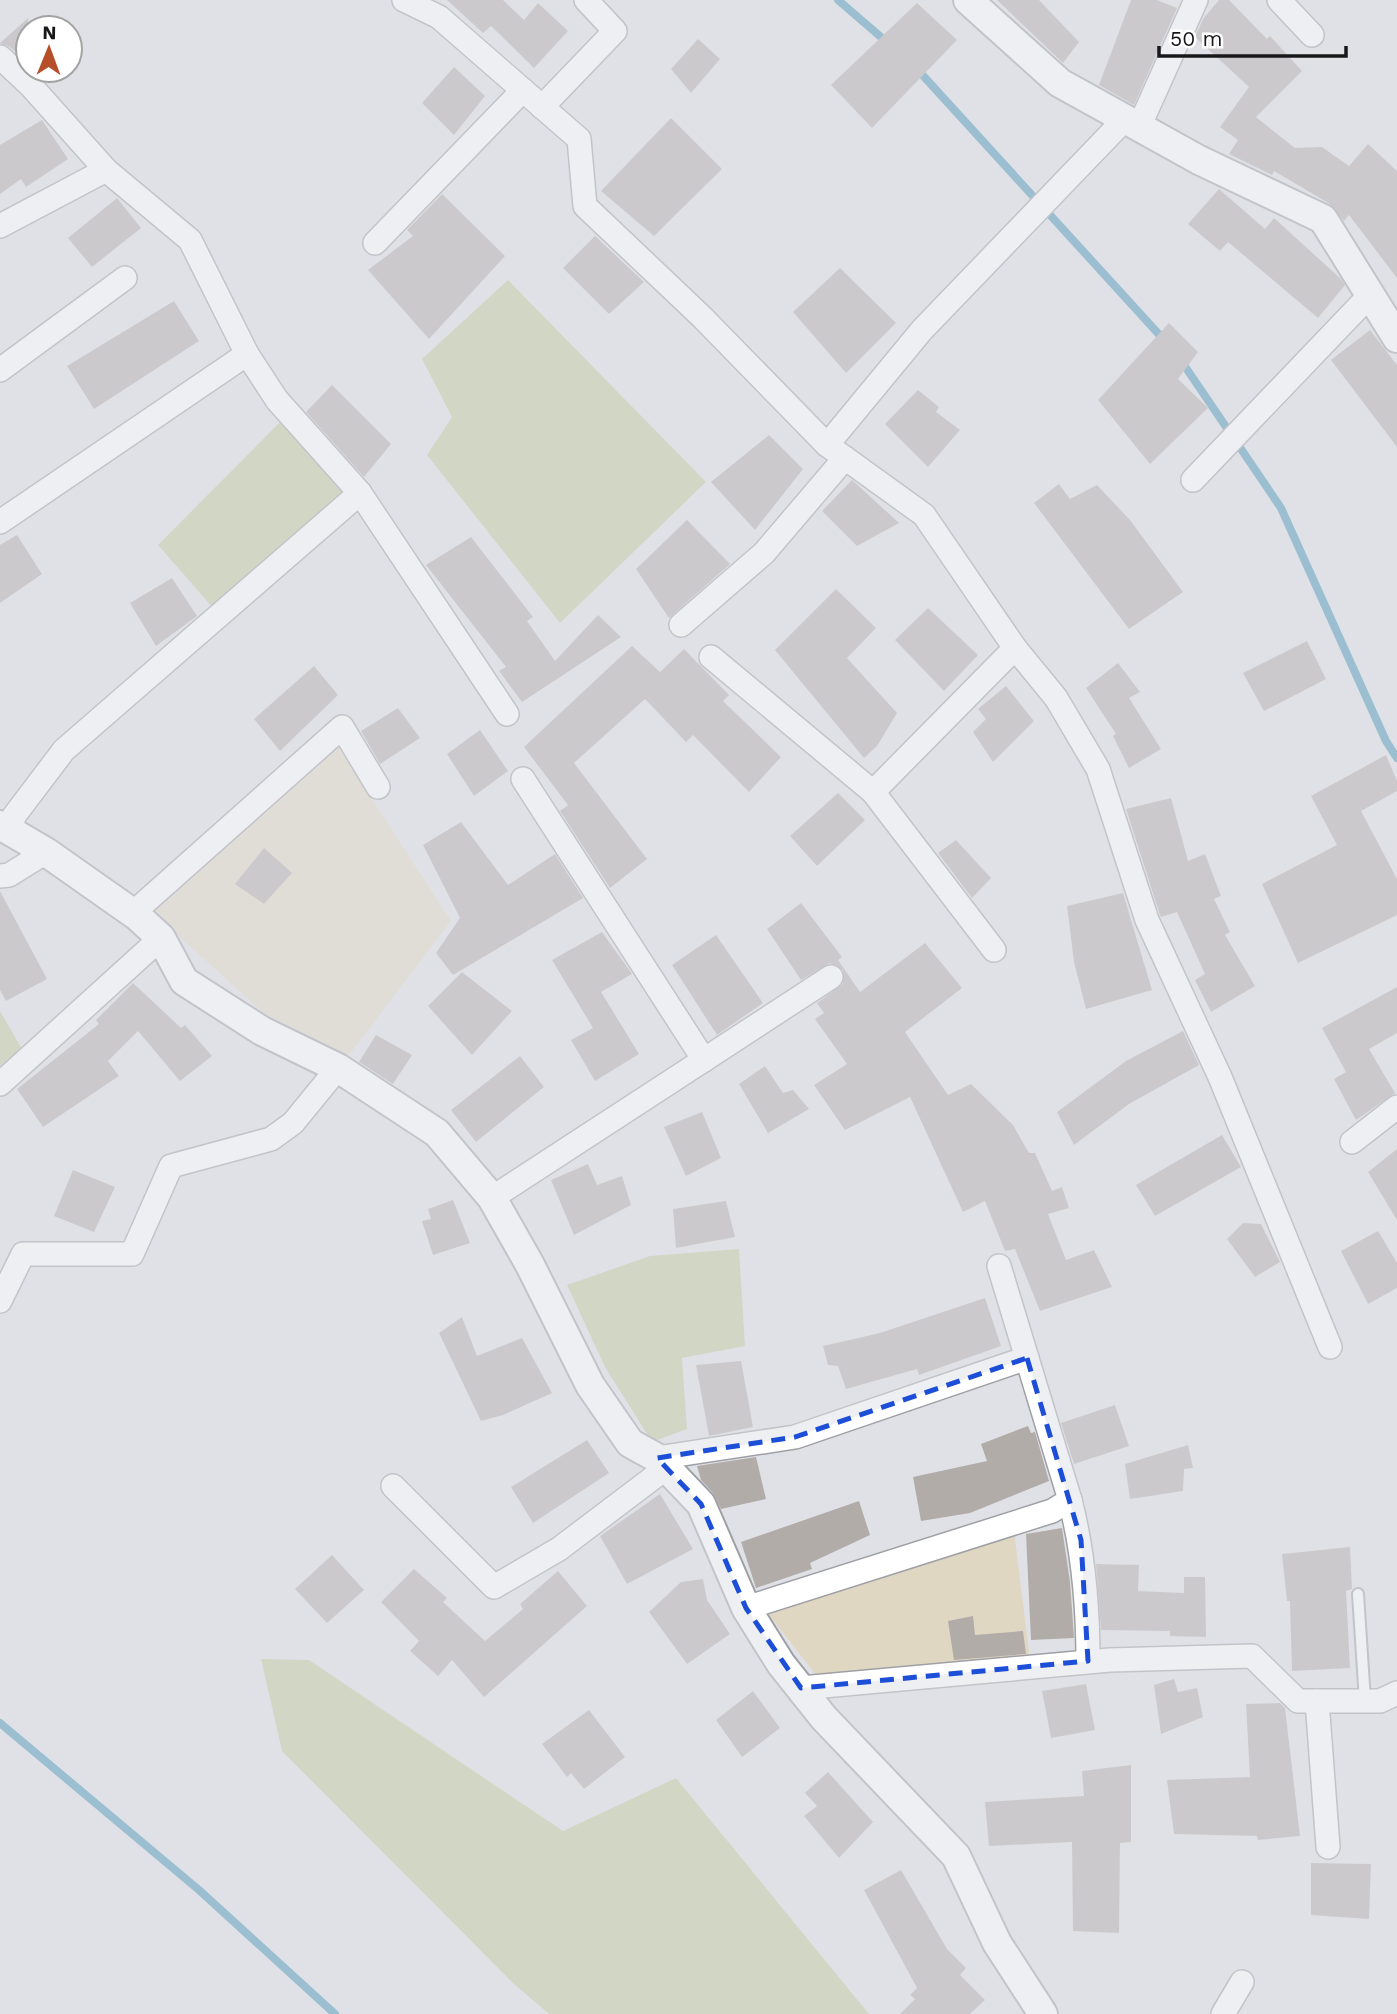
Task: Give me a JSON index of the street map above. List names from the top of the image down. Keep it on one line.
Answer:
{"scale_bar":"50 m","north":"top"}
